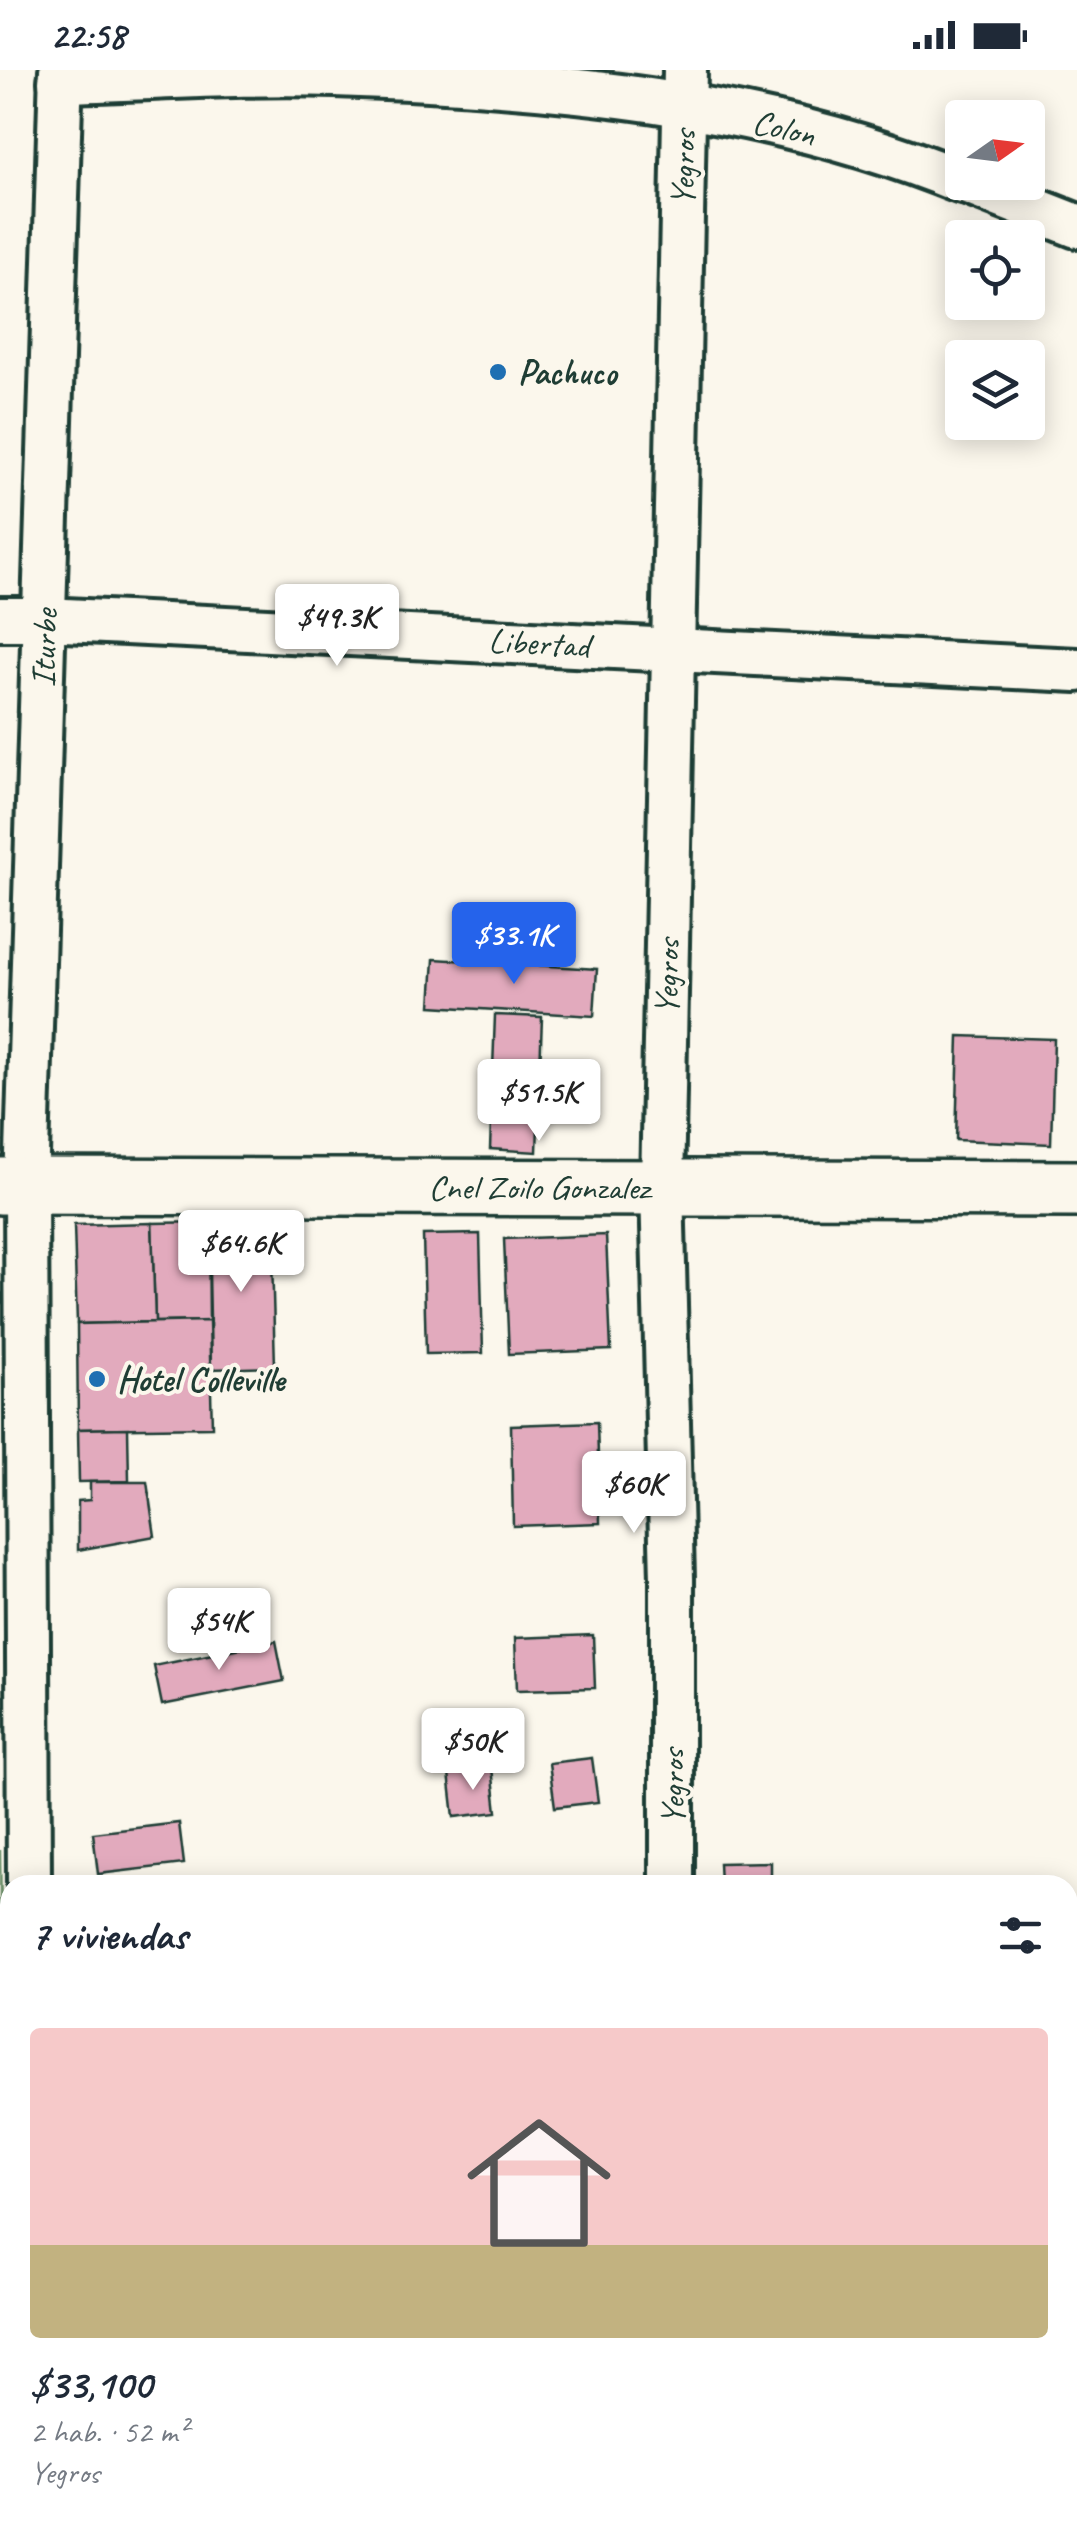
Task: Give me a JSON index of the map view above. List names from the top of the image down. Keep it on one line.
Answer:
{"streets":{"main road":["Cnel Zoilo Gonzalez"],"street":["Colon","Yegros","Libertad","Iturbe"]},"crossings":[["Colon","Yegros"],["Colon","Iturbe"],["Yegros","Libertad"],["Yegros","Cnel Zoilo Gonzalez"],["Libertad","Iturbe"],["Iturbe","Cnel Zoilo Gonzalez"]],"places":["Pachuco","Hotel Colleville"],"north":"right","page":{"status":"22:58","price":["$49.3K","$33.1K","$51.5K","$64.6K","$60K","$54K","$50K"],"heading":"7 viviendas","list":[{"name":"$33,100","note":"2 hab. · 52 m² · Yegros"}]}}
